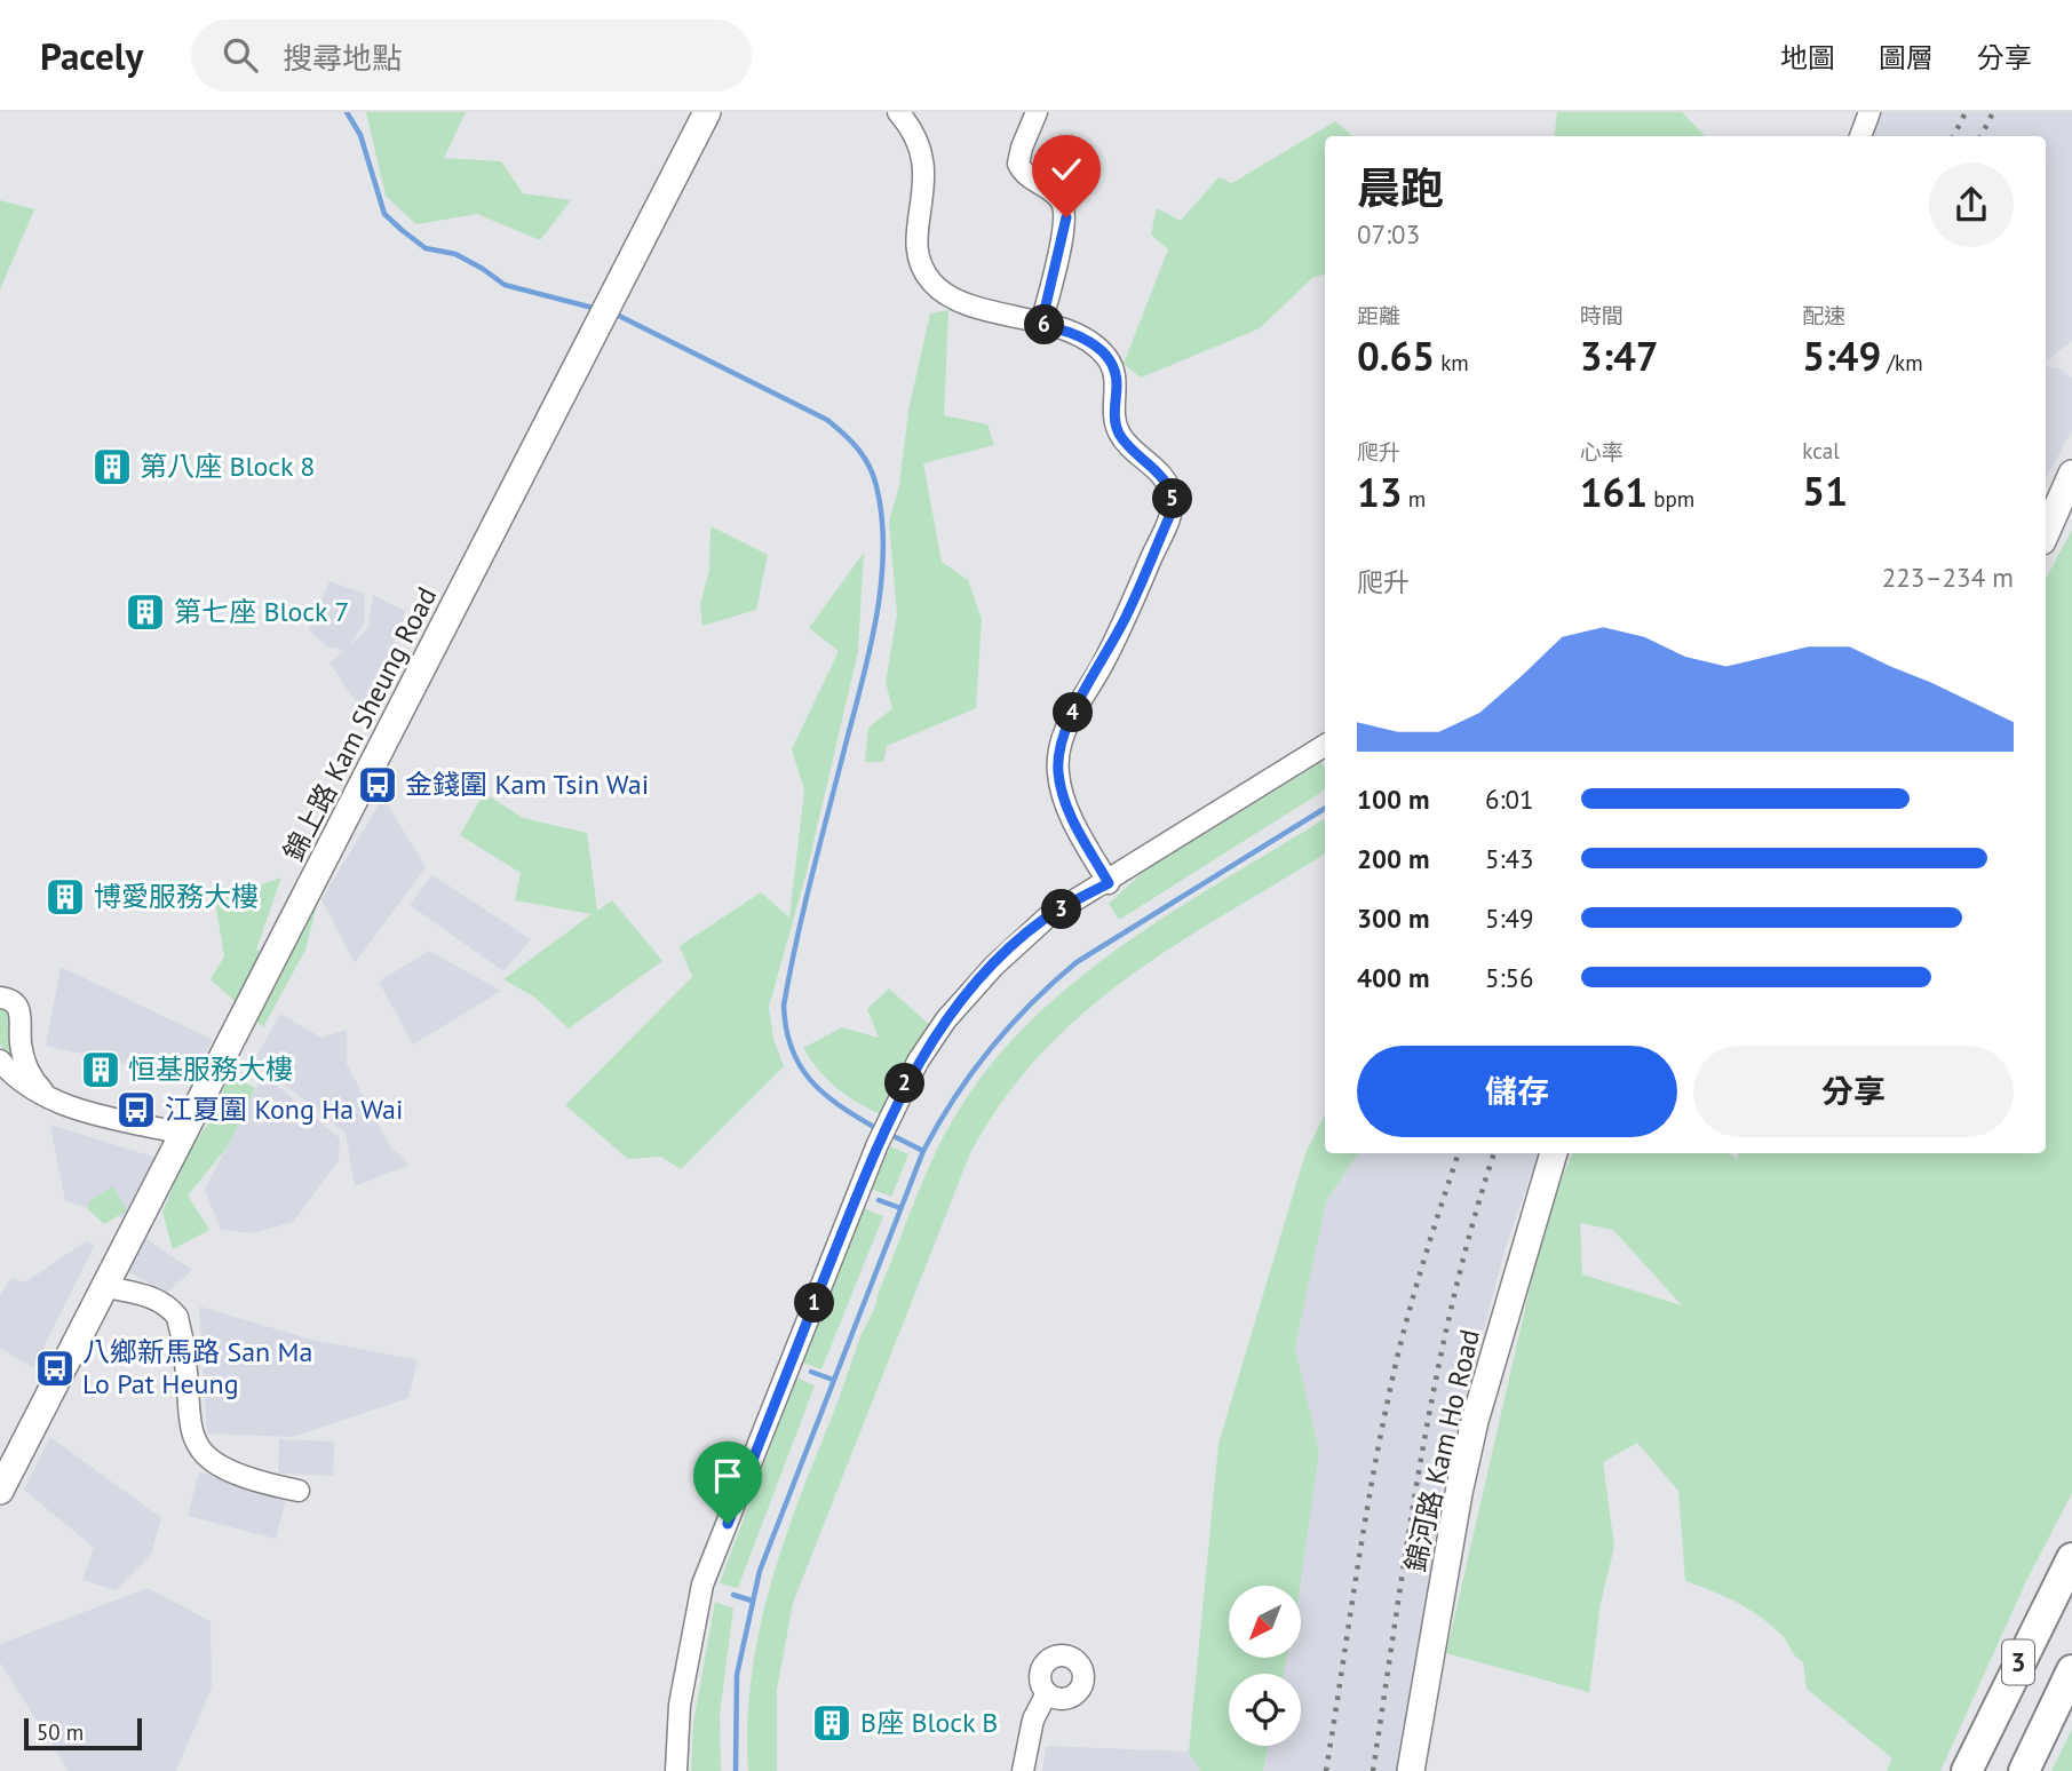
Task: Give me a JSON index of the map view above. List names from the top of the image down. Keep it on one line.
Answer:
{"streets":{"highway":["3"],"main road":["錦上路 Kam Sheung Road","錦河路 Kam Ho Road"]},"places":{"building":["第八座 Block 8","第七座 Block 7","博愛服務大樓","恒基服務大樓","B座 Block B"],"bus stop":["金錢圍 Kam Tsin Wai","江夏圍 Kong Ha Wai","八鄉新馬路 San Ma Lo Pat Heung"]},"scale_bar":"50 m","north":"bottom left","page":{"header":"Pacely","search":"搜尋地點","nav":["地圖","圖層","分享"],"heading":["晨跑","07:03"],"stats":[["距離","0.65 km"],["時間","3:47"],["配速","5:49 /km"],["爬升","13 m"],["心率","161 bpm"],["kcal","51"]],"pins":["6","5","4","3","2","1"],"chart":["爬升","223–234 m"],"list":[{"name":"100 m","note":"6:01"},{"name":"200 m","note":"5:43"},{"name":"300 m","note":"5:49"},{"name":"400 m","note":"5:56"}],"buttons":["儲存","分享"],"scale":"50 m"}}
